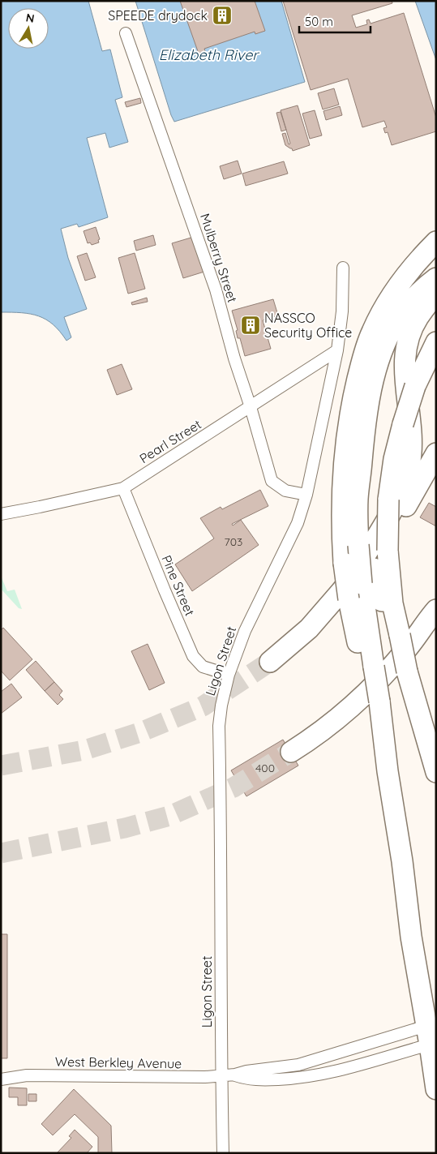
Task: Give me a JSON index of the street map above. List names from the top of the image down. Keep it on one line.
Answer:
{"streets":{"street":["Mulberry Street","Pearl Street","Pine Street","Ligon Street","West Berkley Avenue"]},"crossings":[["Mulberry Street","Pearl Street"],["Mulberry Street","Ligon Street"],["Pearl Street","Pine Street"],["Pearl Street","Ligon Street"],["Pine Street","Ligon Street"],["Ligon Street","West Berkley Avenue"]],"water":["Elizabeth River"],"places":{"building":["SPEEDE drydock","NASSCO Security Office"]},"house_numbers":["703","400"],"scale_bar":"50 m","north":"top"}
